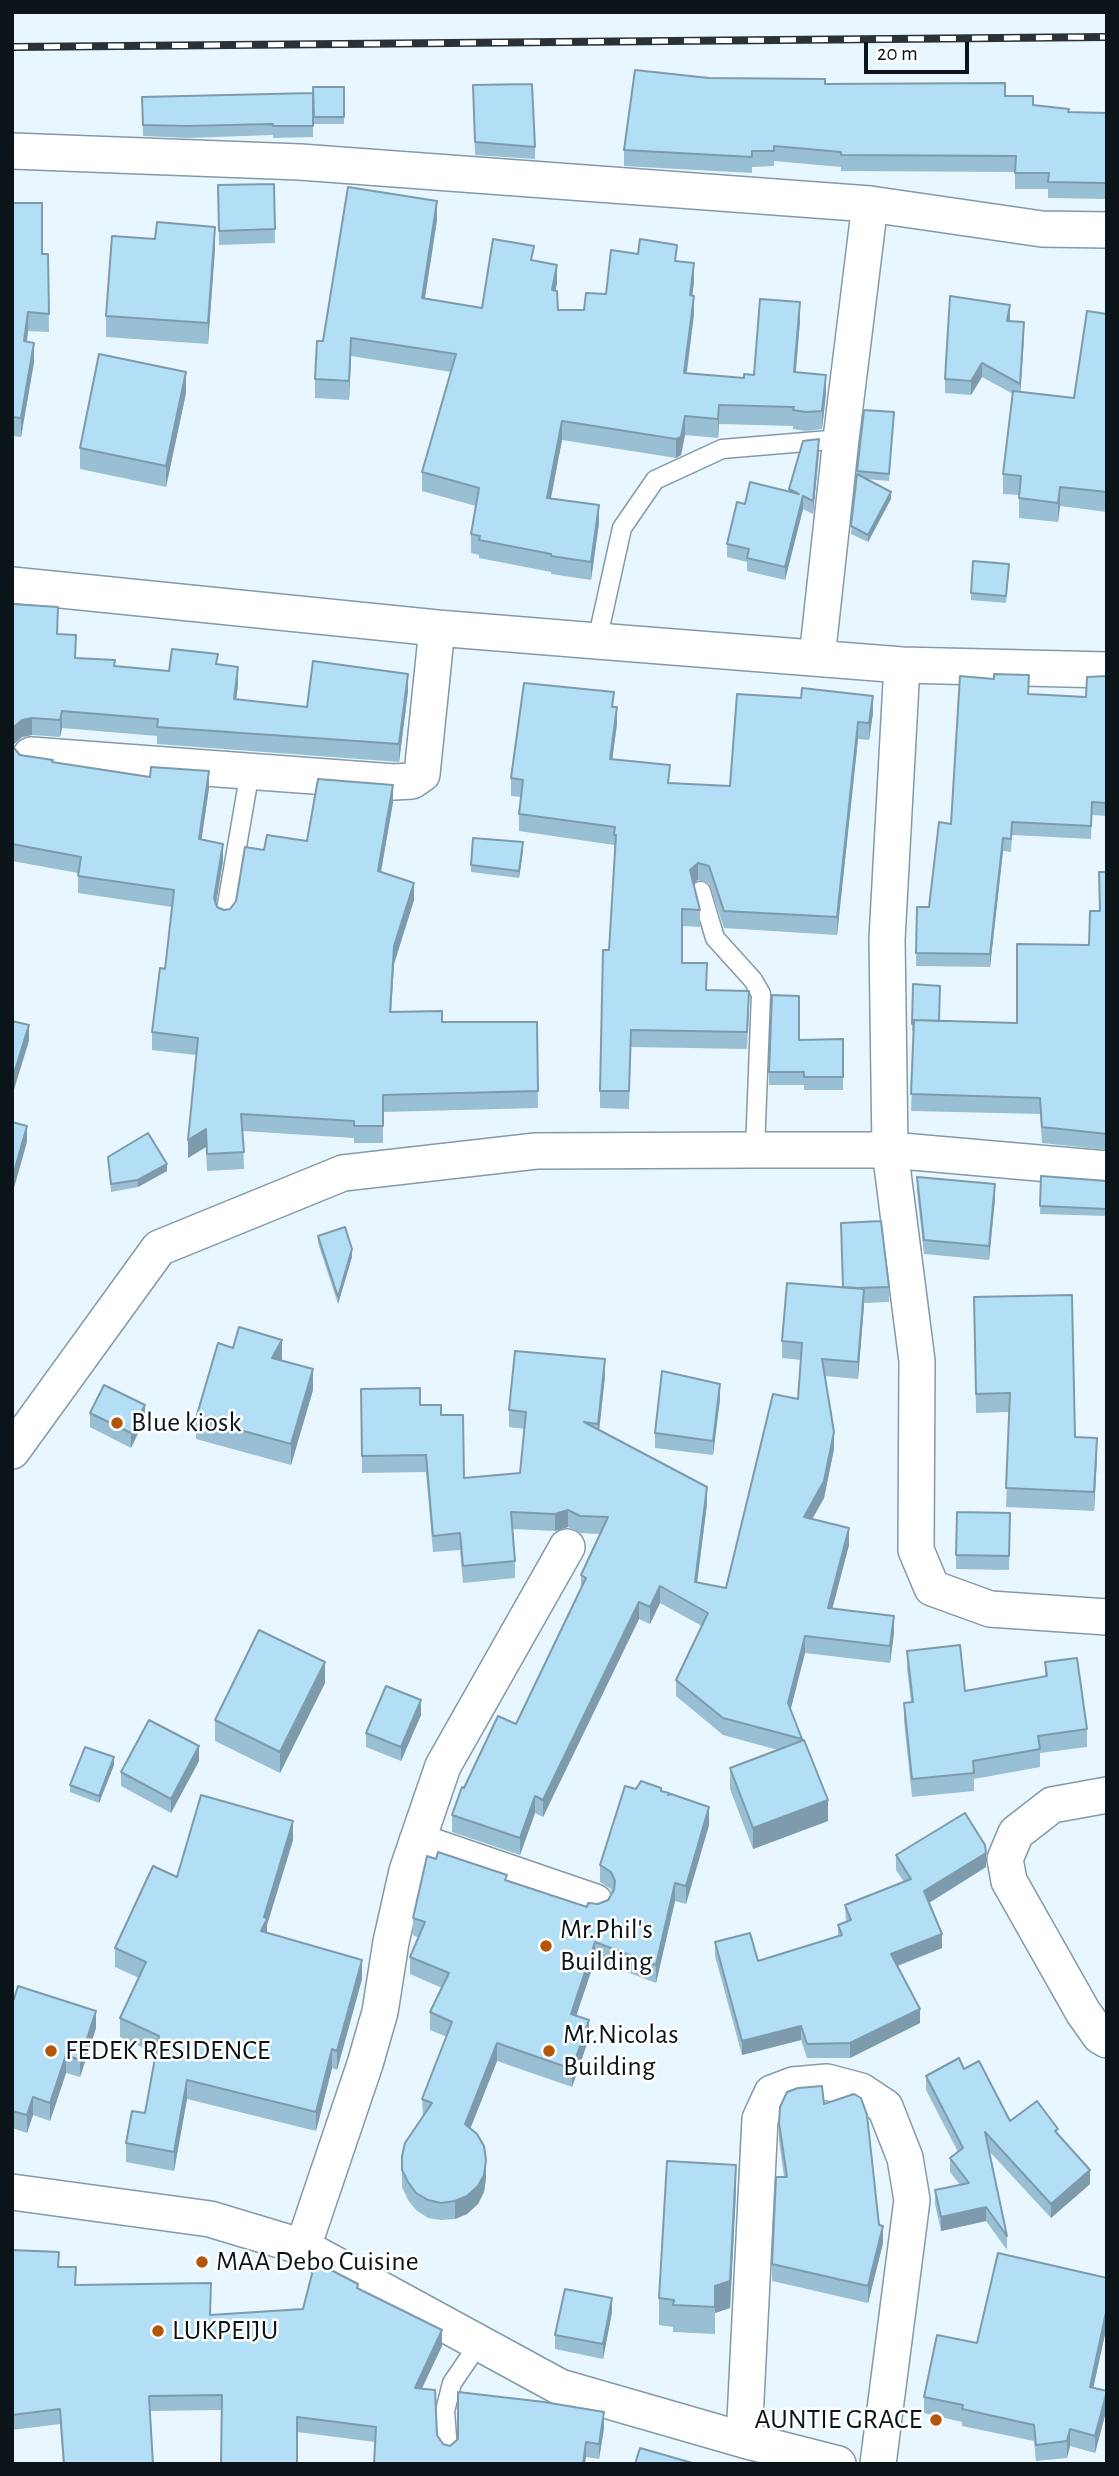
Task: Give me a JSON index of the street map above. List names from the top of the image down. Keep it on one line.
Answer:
{"places":["Blue kiosk","Mr.Phil's Building","FEDEK RESIDENCE","Mr.Nicolas Building","MAA Debo Cuisine","LUKPEIJU","AUNTIE GRACE"],"scale_bar":"20 m"}
